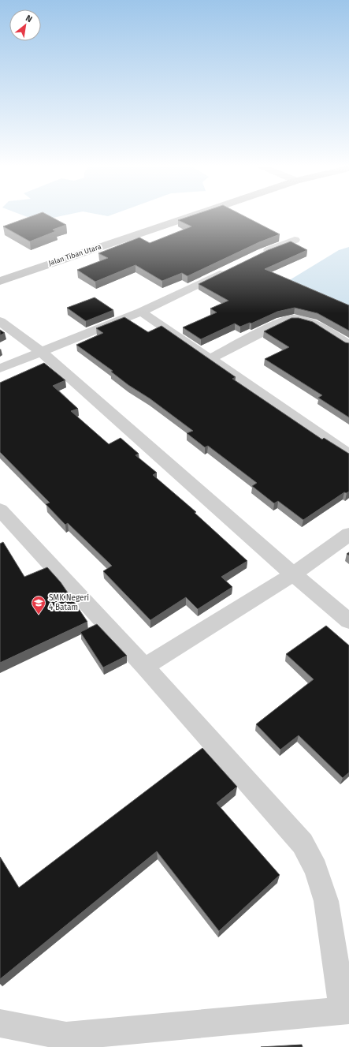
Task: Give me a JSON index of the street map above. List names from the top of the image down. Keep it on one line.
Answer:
{"streets":{"street":["Jalan Tiban Utara"]},"places":{"school or university":["SMK Negeri 4 Batam"]},"north":"top right"}
